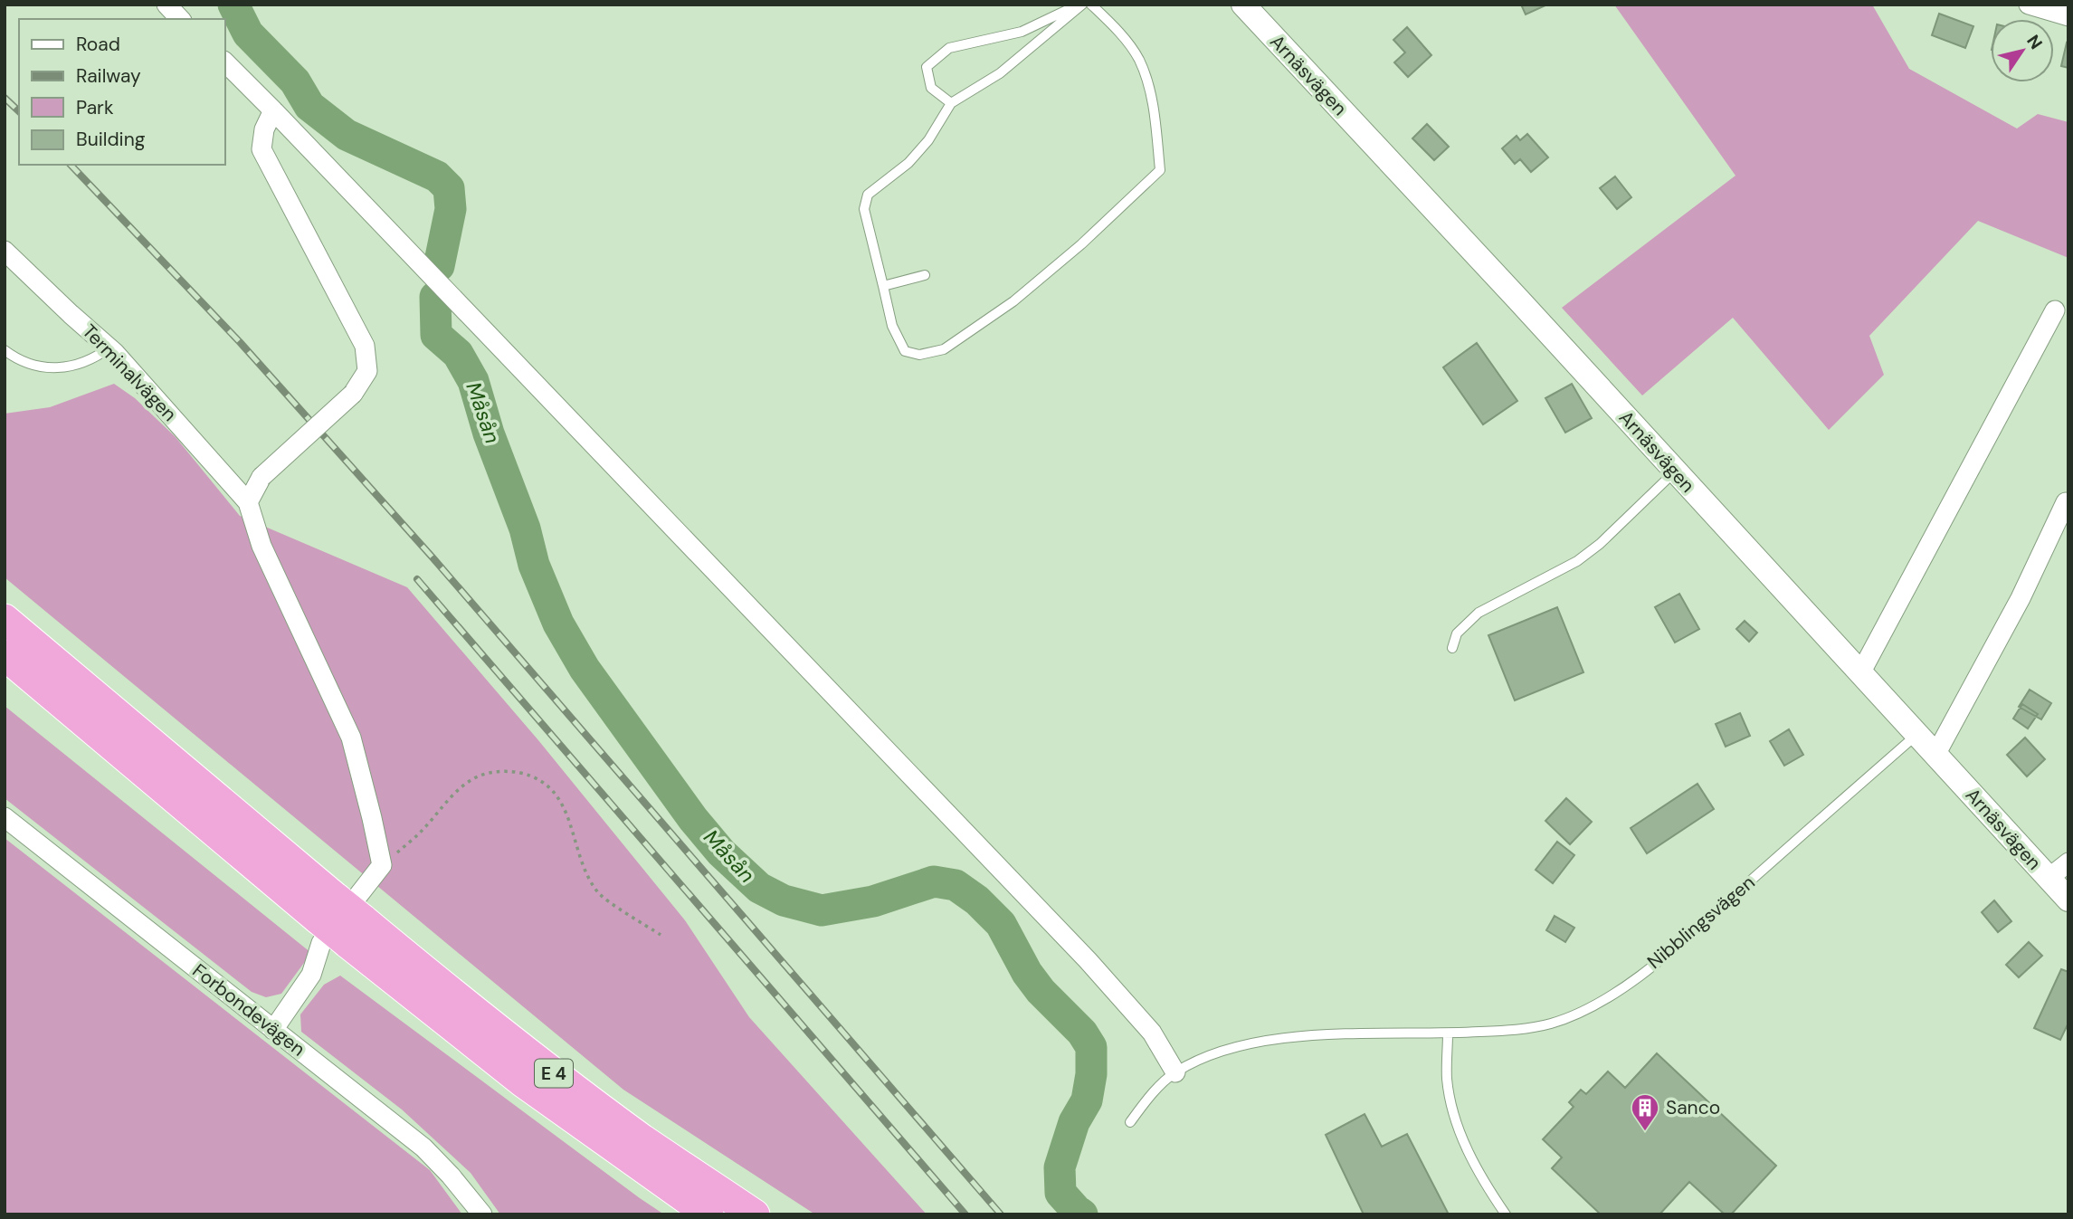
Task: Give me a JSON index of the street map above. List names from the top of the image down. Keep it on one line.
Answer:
{"streets":{"highway":["E 4"],"street":["Arnäsvägen","Terminalvägen","Forbondevägen"],"lane":["Nibblingsvägen"]},"crossings":[["Arnäsvägen","Nibblingsvägen"]],"water":["Måsån"],"places":{"building":["Sanco"]},"legend":["Road","Railway","Park","Building"],"north":"top right"}
